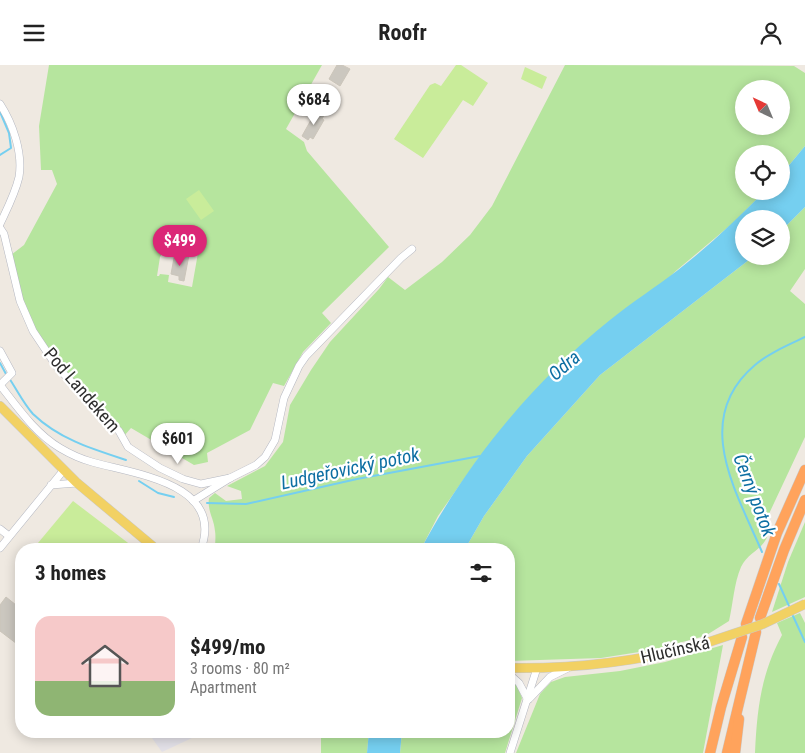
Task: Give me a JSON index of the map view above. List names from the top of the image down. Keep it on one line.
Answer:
{"streets":{"main road":["Hlučínská"],"street":["Pod Landekem"]},"water":["Odra","Ludgeřovický potok","Černý potok"],"north":"top left","page":{"header":"Roofr","price":["$684","$499","$601"],"heading":"3 homes","list":[{"name":"$499/mo","note":"3 rooms · 80 m² · Apartment"}]}}
